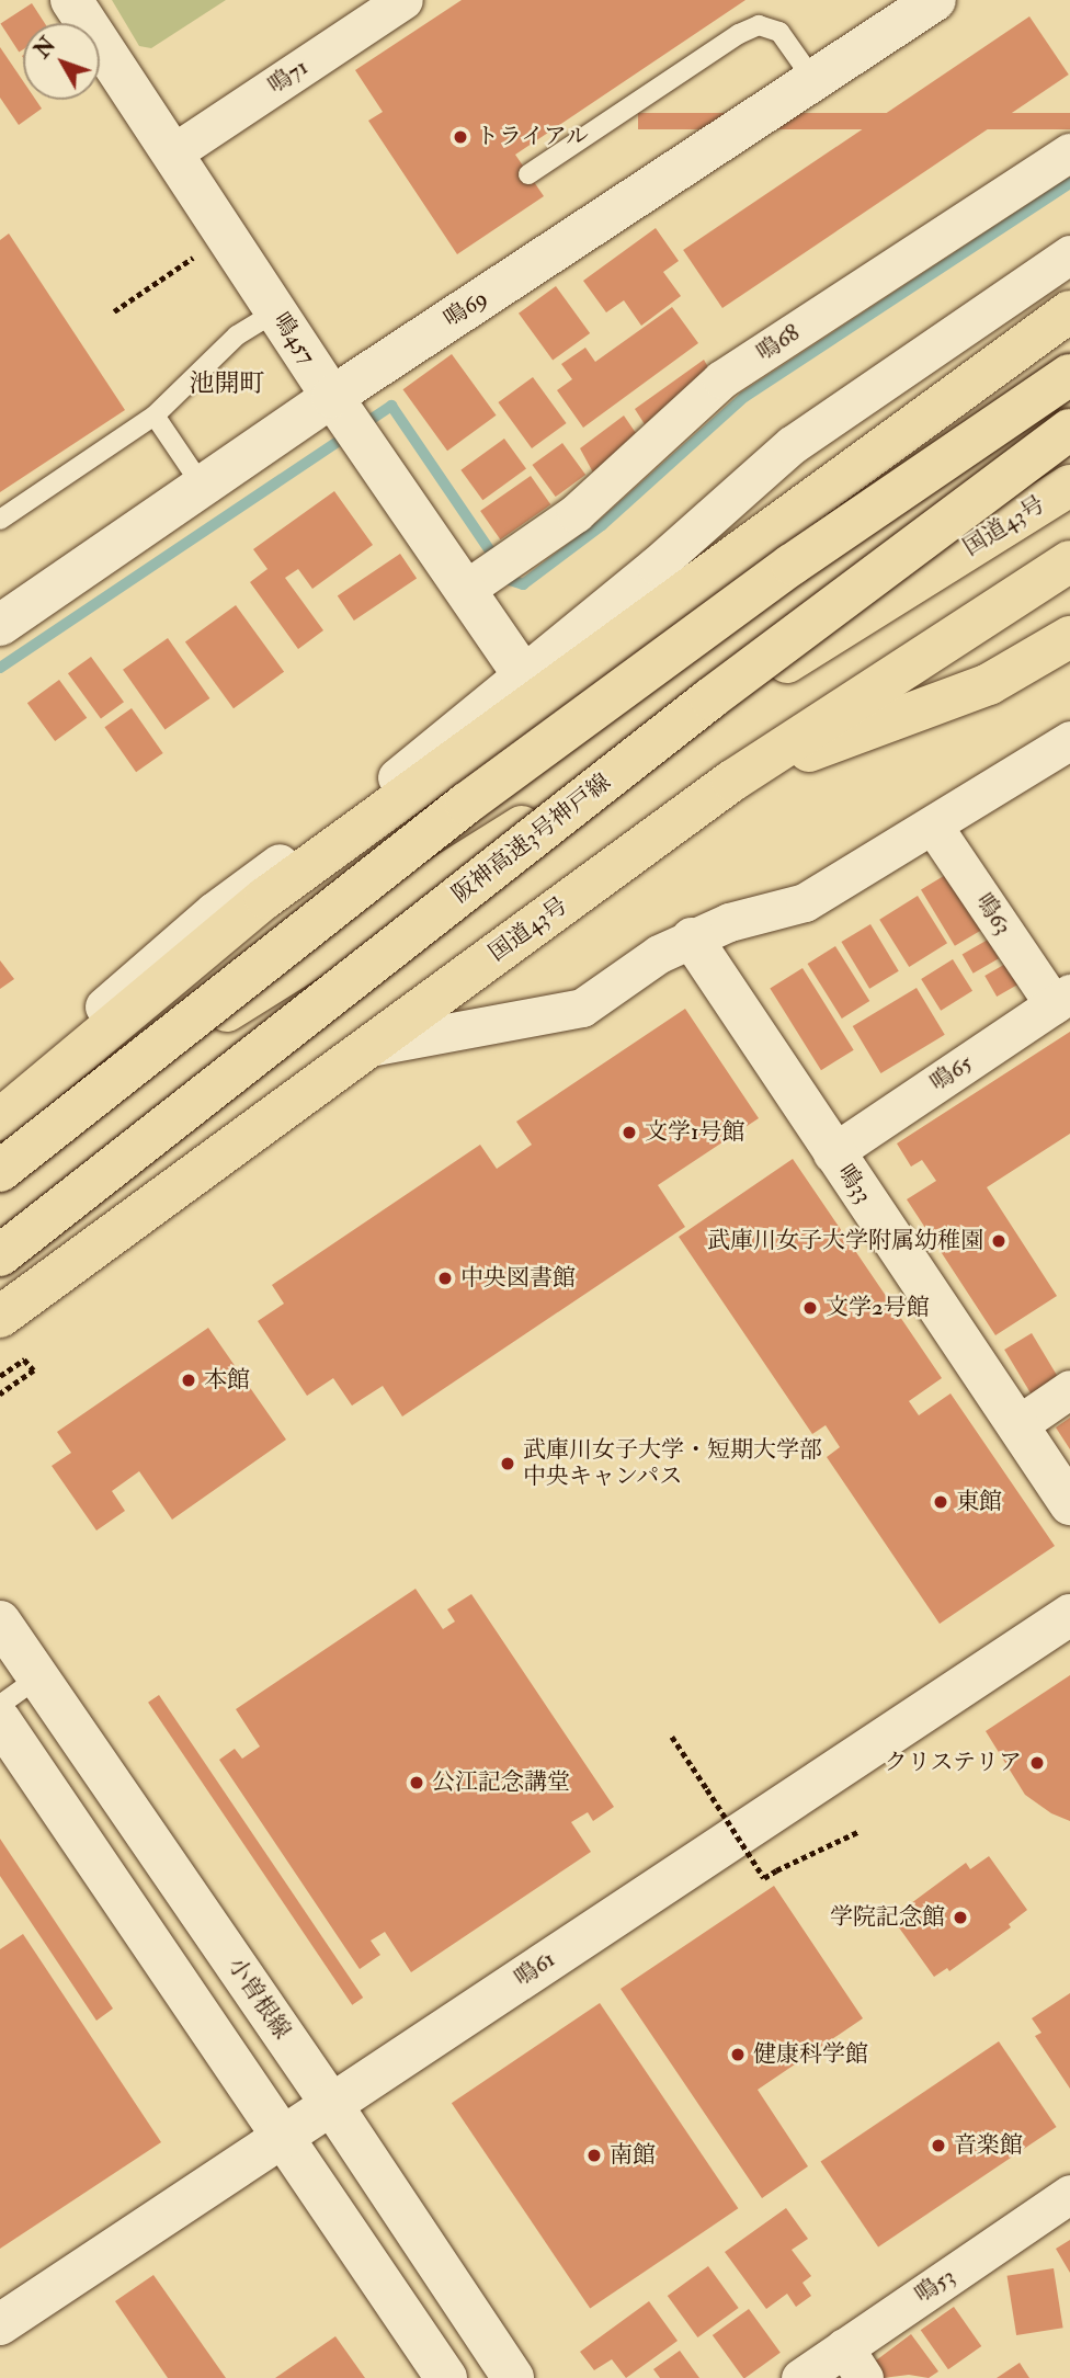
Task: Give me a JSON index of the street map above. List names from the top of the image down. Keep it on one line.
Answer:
{"streets":{"highway":["国道43号","阪神高速3号神戸線"],"street":["鳴71","鳴69","鳴457","鳴68","鳴63","鳴65","鳴33","鳴61","小曽根線","鳴53"]},"crossings":[["鳴71","鳴457"],["鳴69","鳴457"],["鳴457","鳴68"],["鳴63","鳴65"],["鳴65","鳴33"],["鳴61","小曽根線"]],"districts":["池開町"],"places":["トライアル","文学1号館","武庫川女子大学附属幼稚園","中央図書館","文学2号館","本館","武庫川女子大学・短期大学部 中央キャンパス","東館","クリステリア","公江記念講堂","学院記念館","健康科学館","音楽館","南館"],"north":"top left"}
